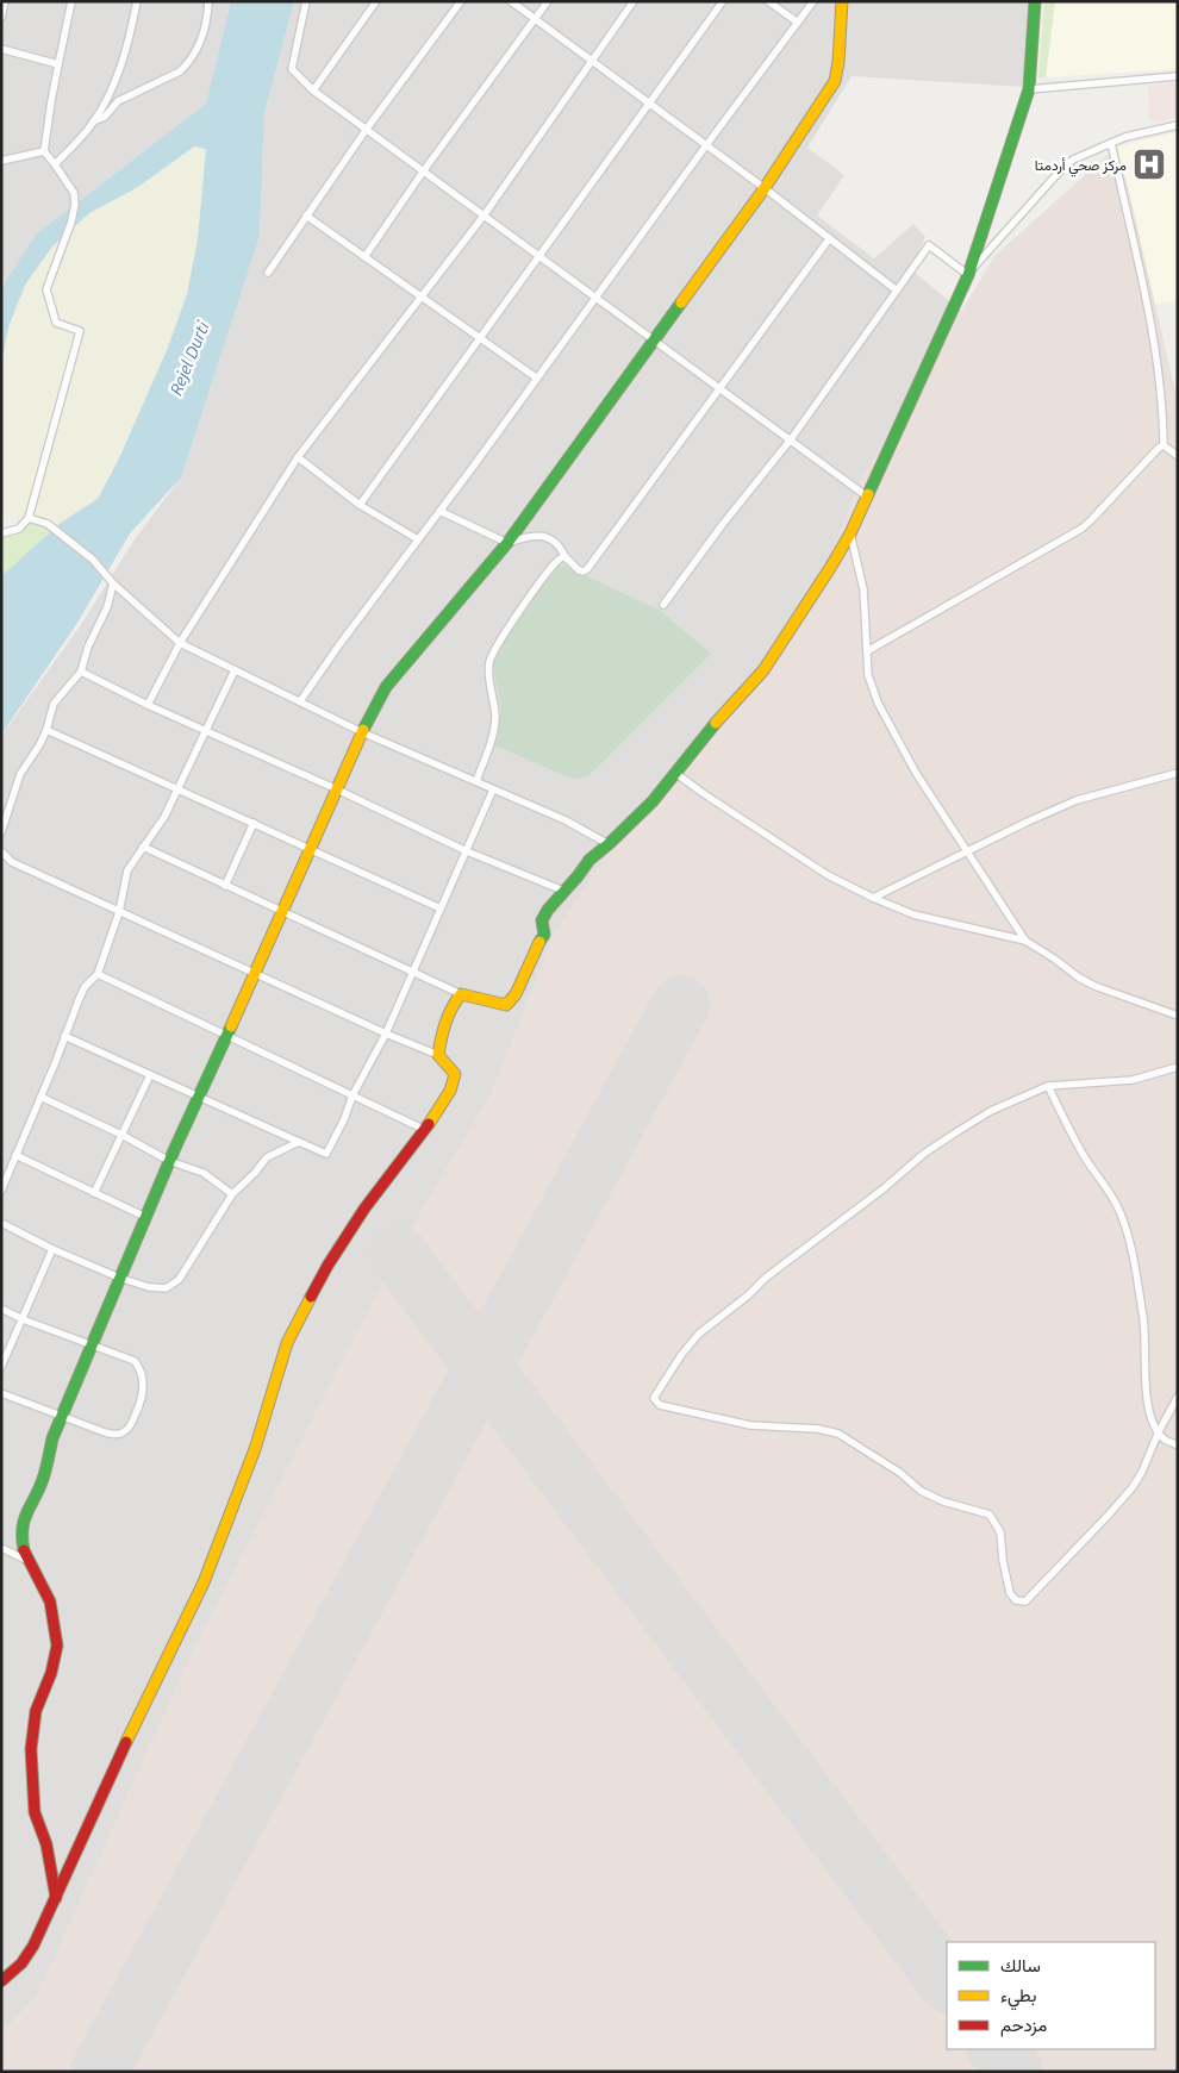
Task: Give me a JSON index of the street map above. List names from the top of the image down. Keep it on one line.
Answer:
{"water":["Rejel Durti"],"places":{"hospital":["مركز صحي أردمتا"]},"legend":["سالك","بطيء","مزدحم"]}
